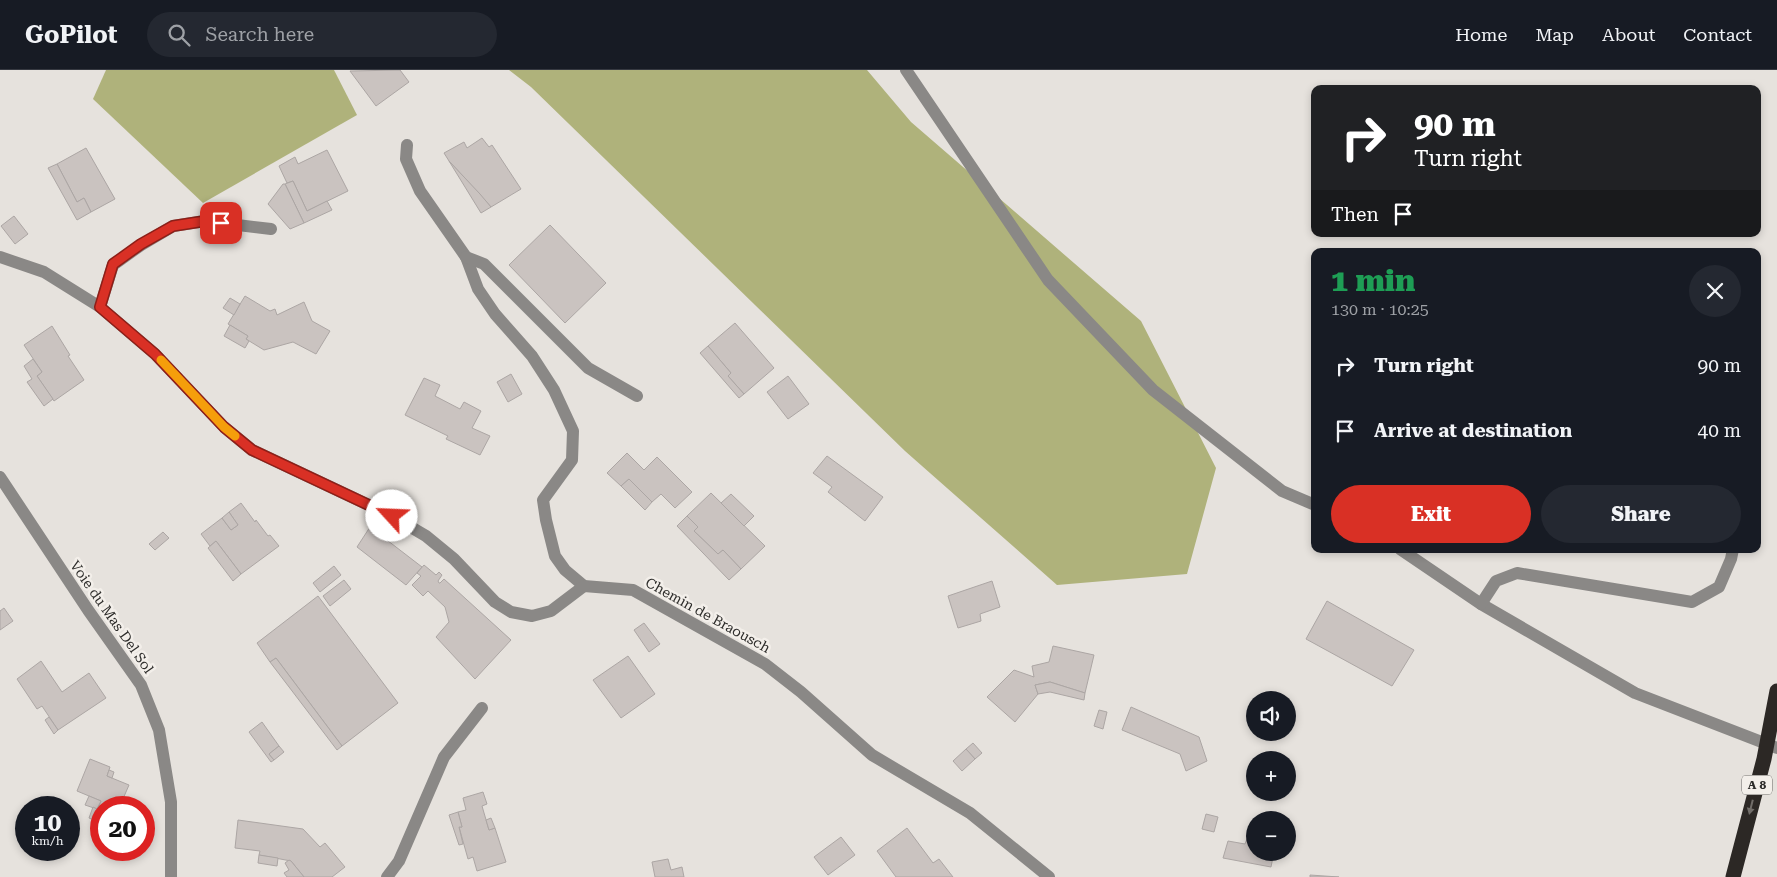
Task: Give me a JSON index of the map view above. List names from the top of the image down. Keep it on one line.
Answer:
{"streets":{"highway":["A 8"],"street":["Chemin de Braousch","Voie du Mas Del Sol"]},"page":{"header":"GoPilot","search":"Search here","nav":["Home","Map","About","Contact"],"turn":["90 m","Turn right"],"then":"Then","heading":["1 min","130 m · 10:25"],"list":[{"name":"Turn right","value":"90 m"},{"name":"Arrive at destination","value":"40 m"}],"buttons":["Exit","Share"],"map_buttons":["+","−"],"speed":"10 km/h","limit":"20"}}
